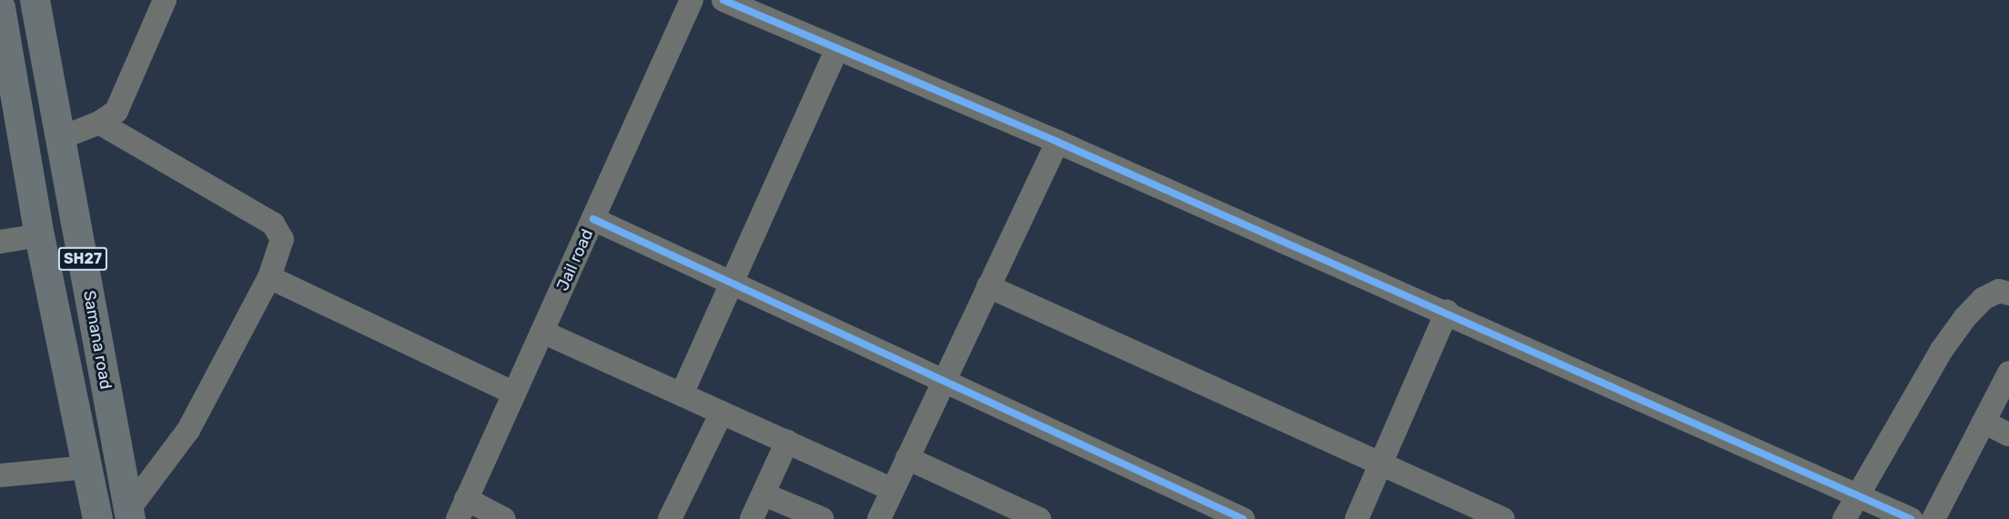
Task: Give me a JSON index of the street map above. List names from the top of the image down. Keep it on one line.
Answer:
{"streets":{"main road":["SH27","Samana road"],"street":["Jail road"]}}
